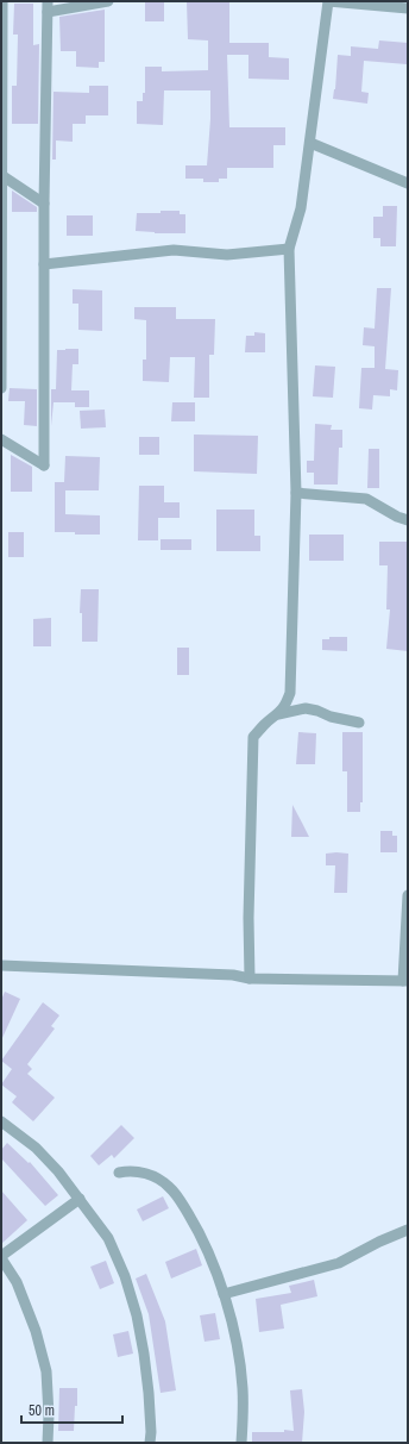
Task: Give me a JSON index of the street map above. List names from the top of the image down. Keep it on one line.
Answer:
{"scale_bar":"50 m"}
